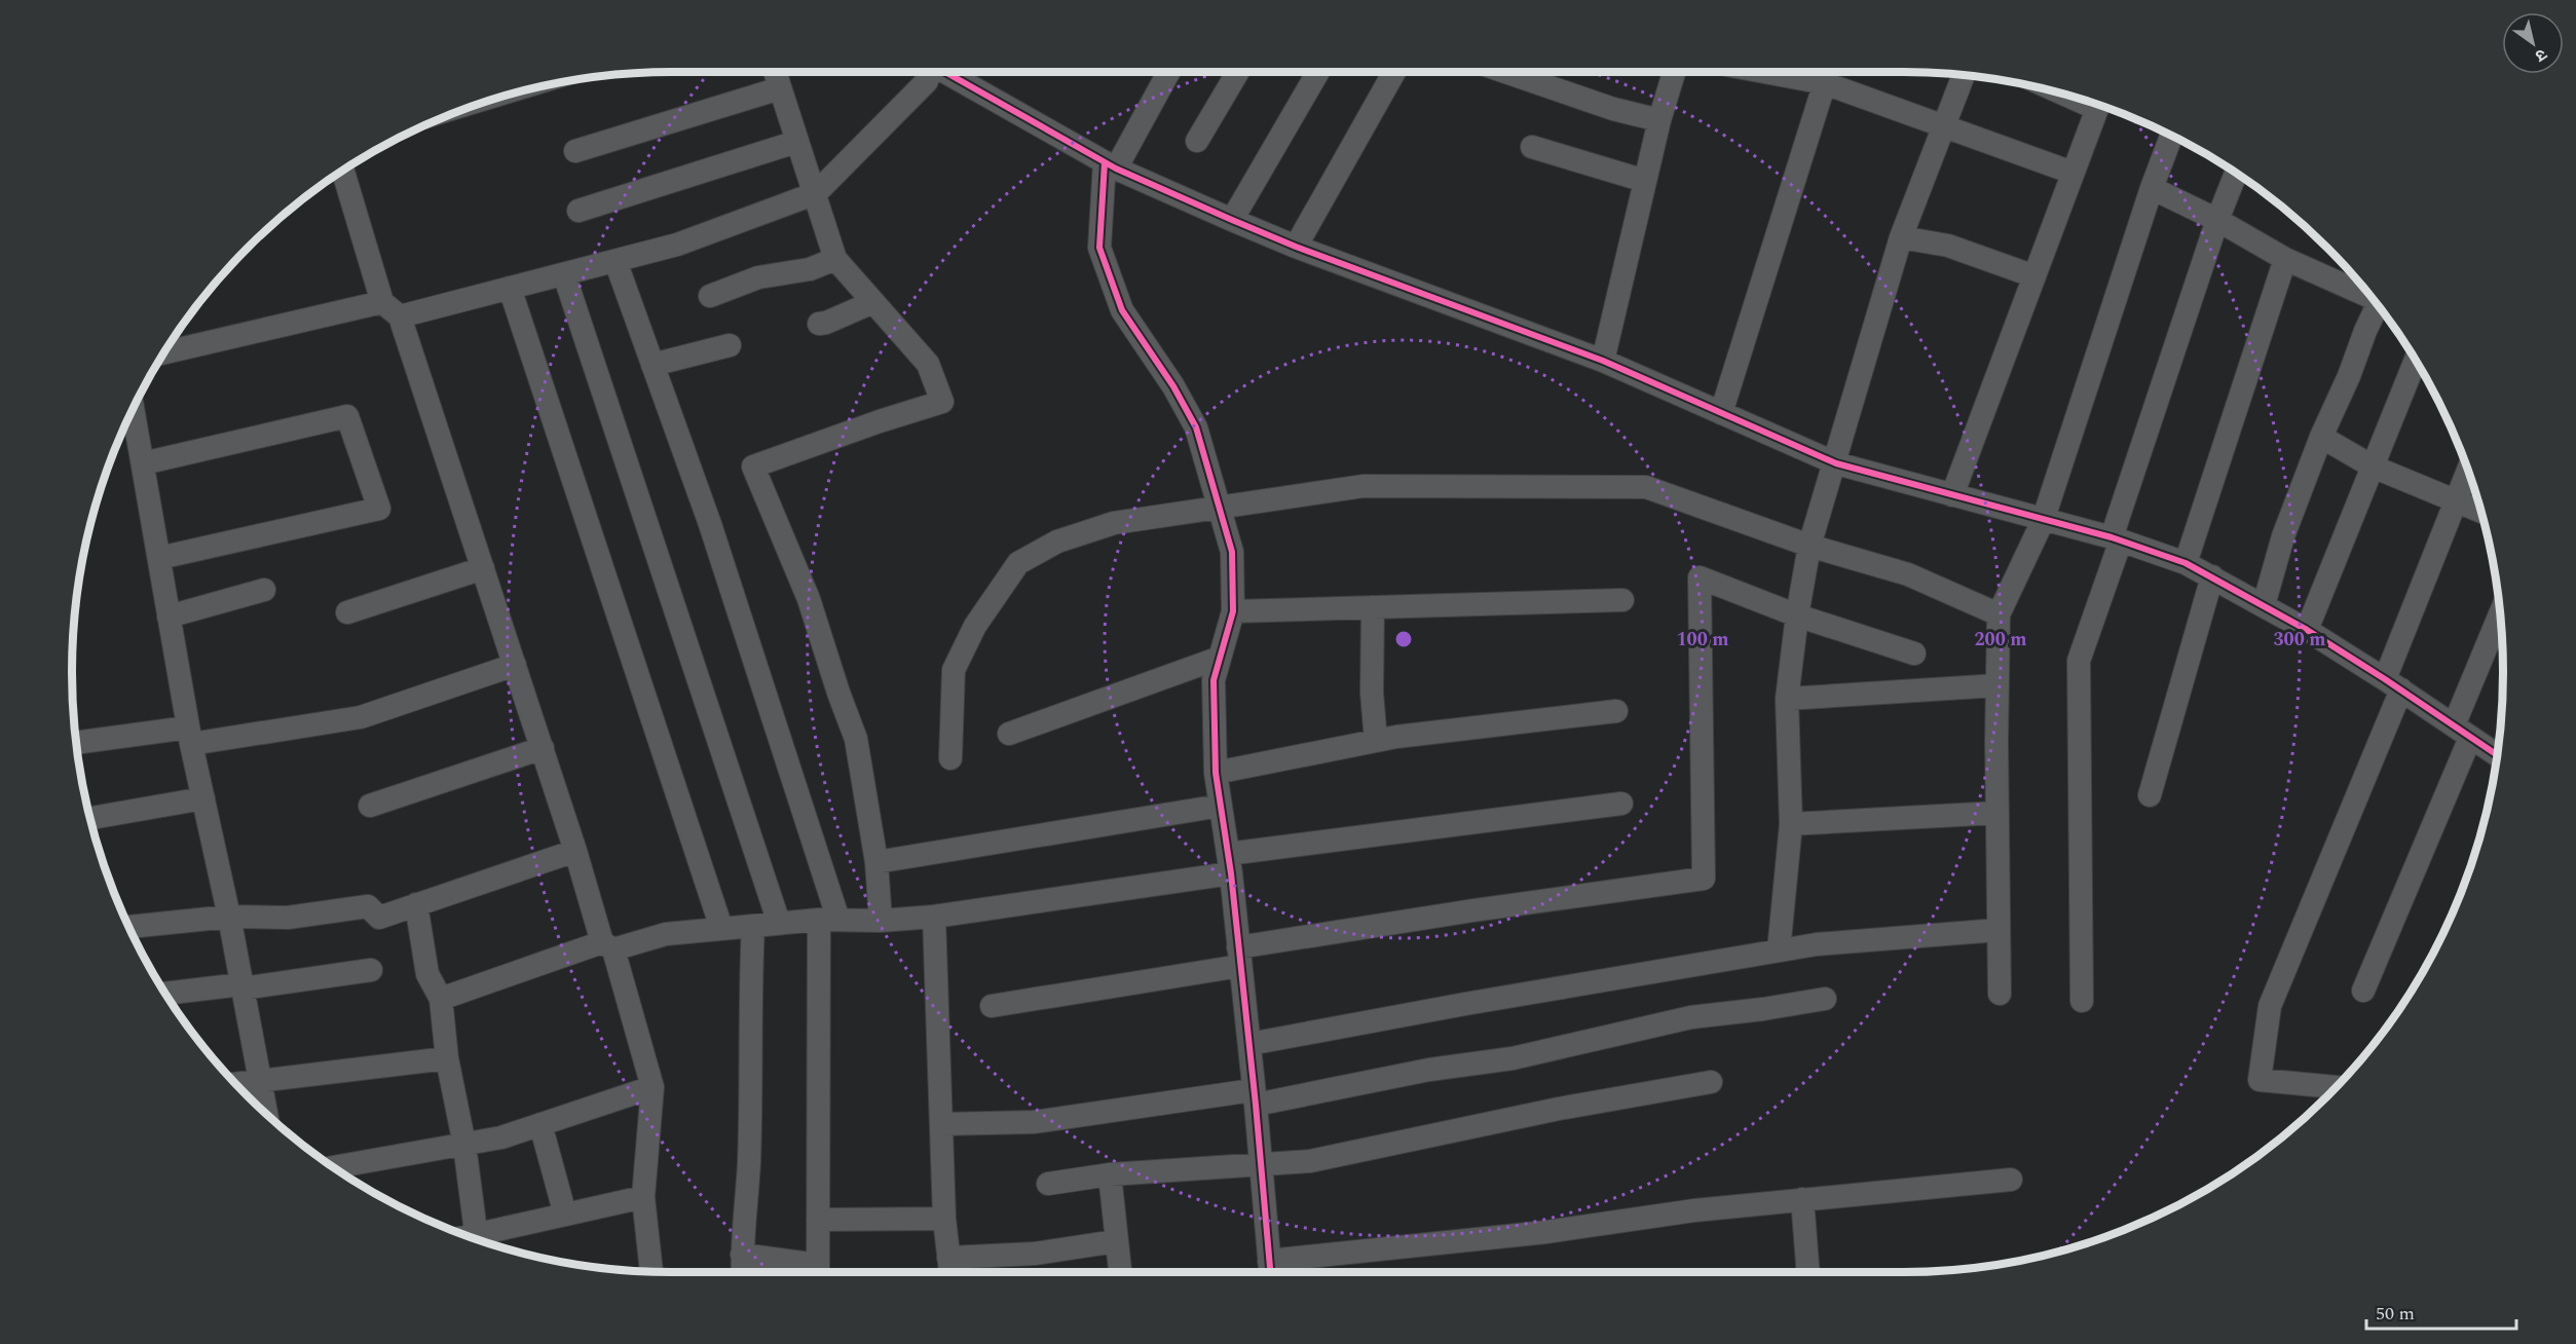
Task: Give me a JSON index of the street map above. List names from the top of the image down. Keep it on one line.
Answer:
{"scale_bar":"50 m","north":"bottom right","rings":["100 m","200 m","300 m"]}
